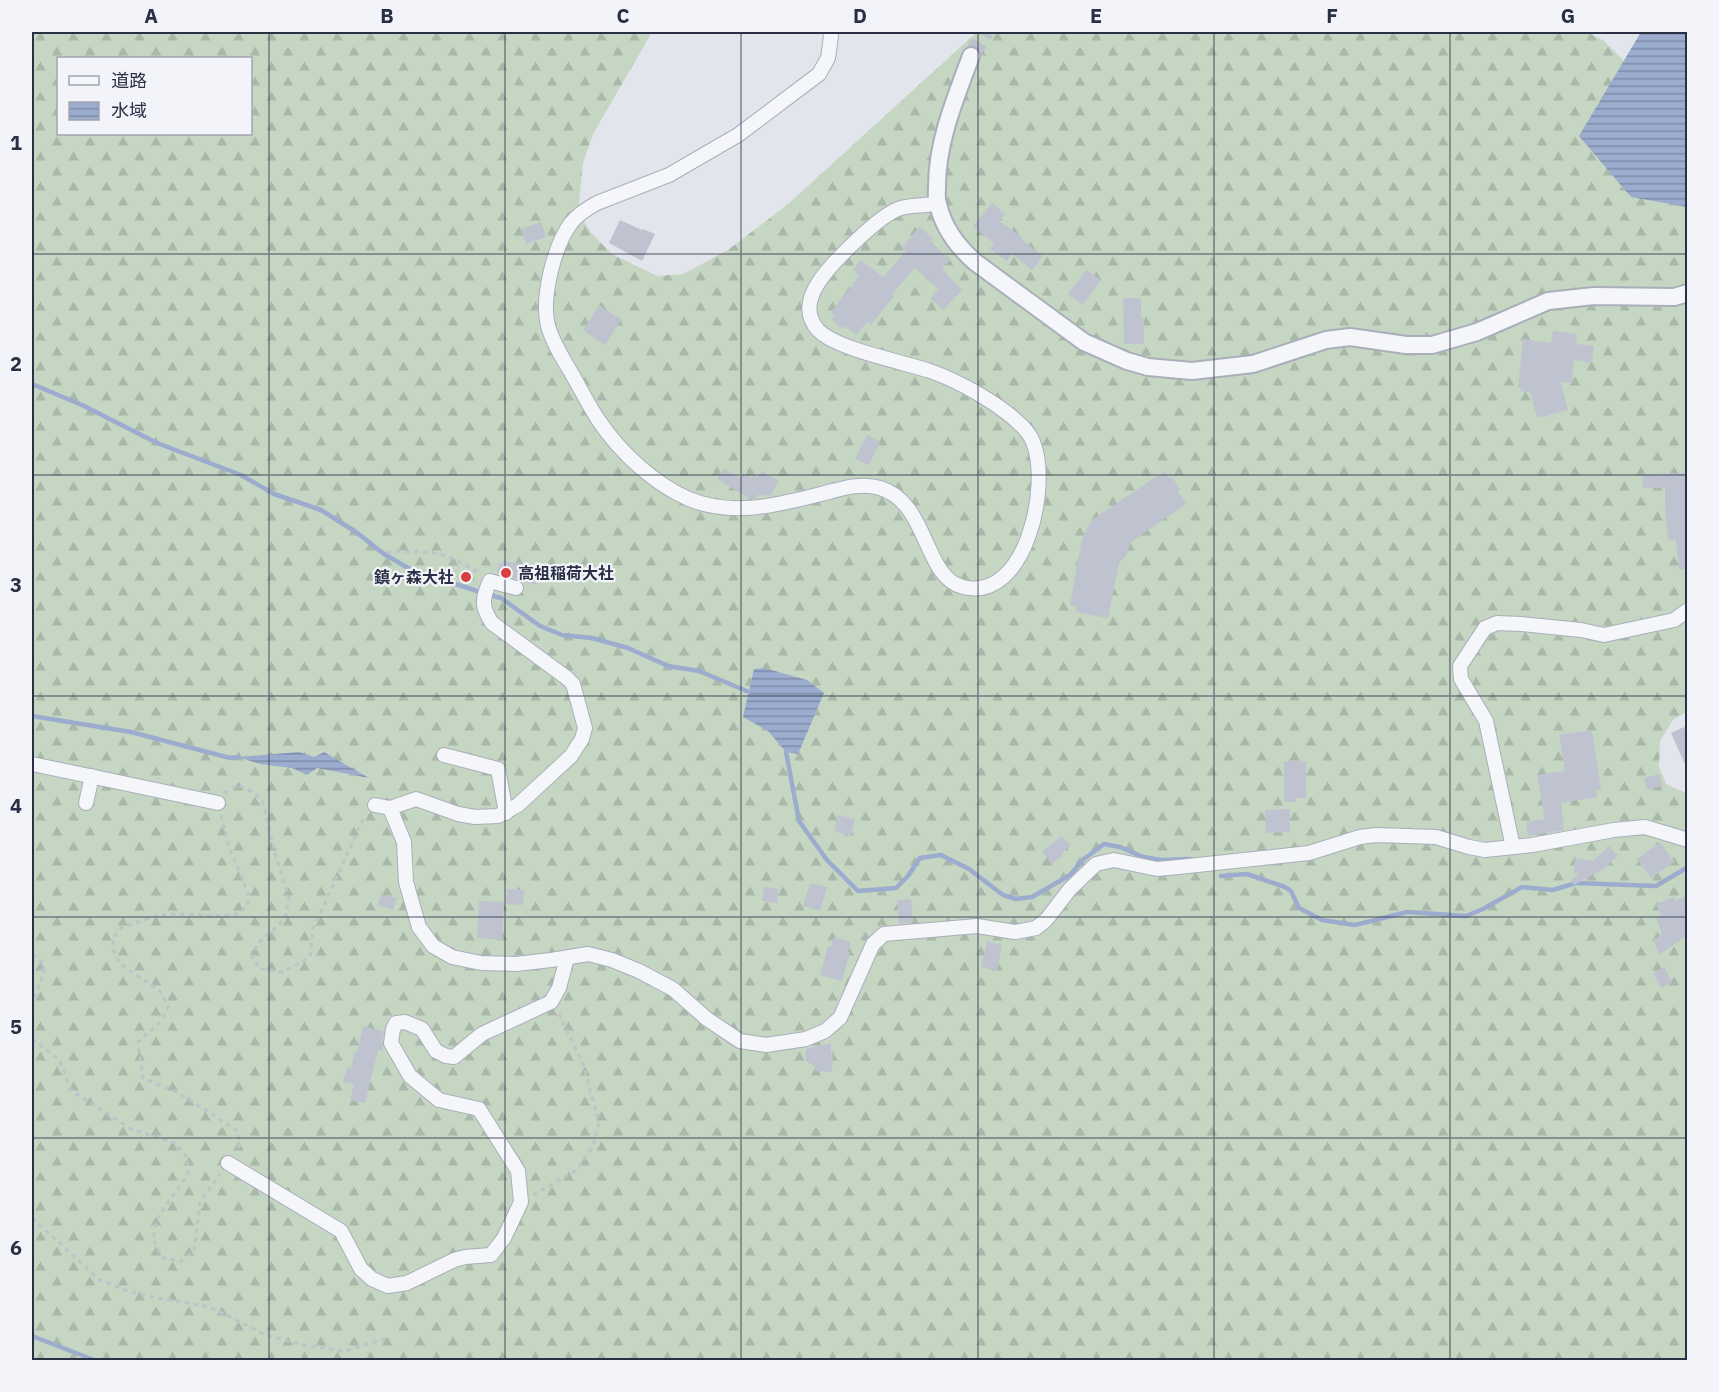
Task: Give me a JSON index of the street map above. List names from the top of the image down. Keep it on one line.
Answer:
{"places":["高祖稲荷大社","鎮ヶ森大社"],"legend":["道路","水域"],"grid":{"columns":["A","B","C","D","E","F","G"],"rows":["1","2","3","4","5","6"]}}
